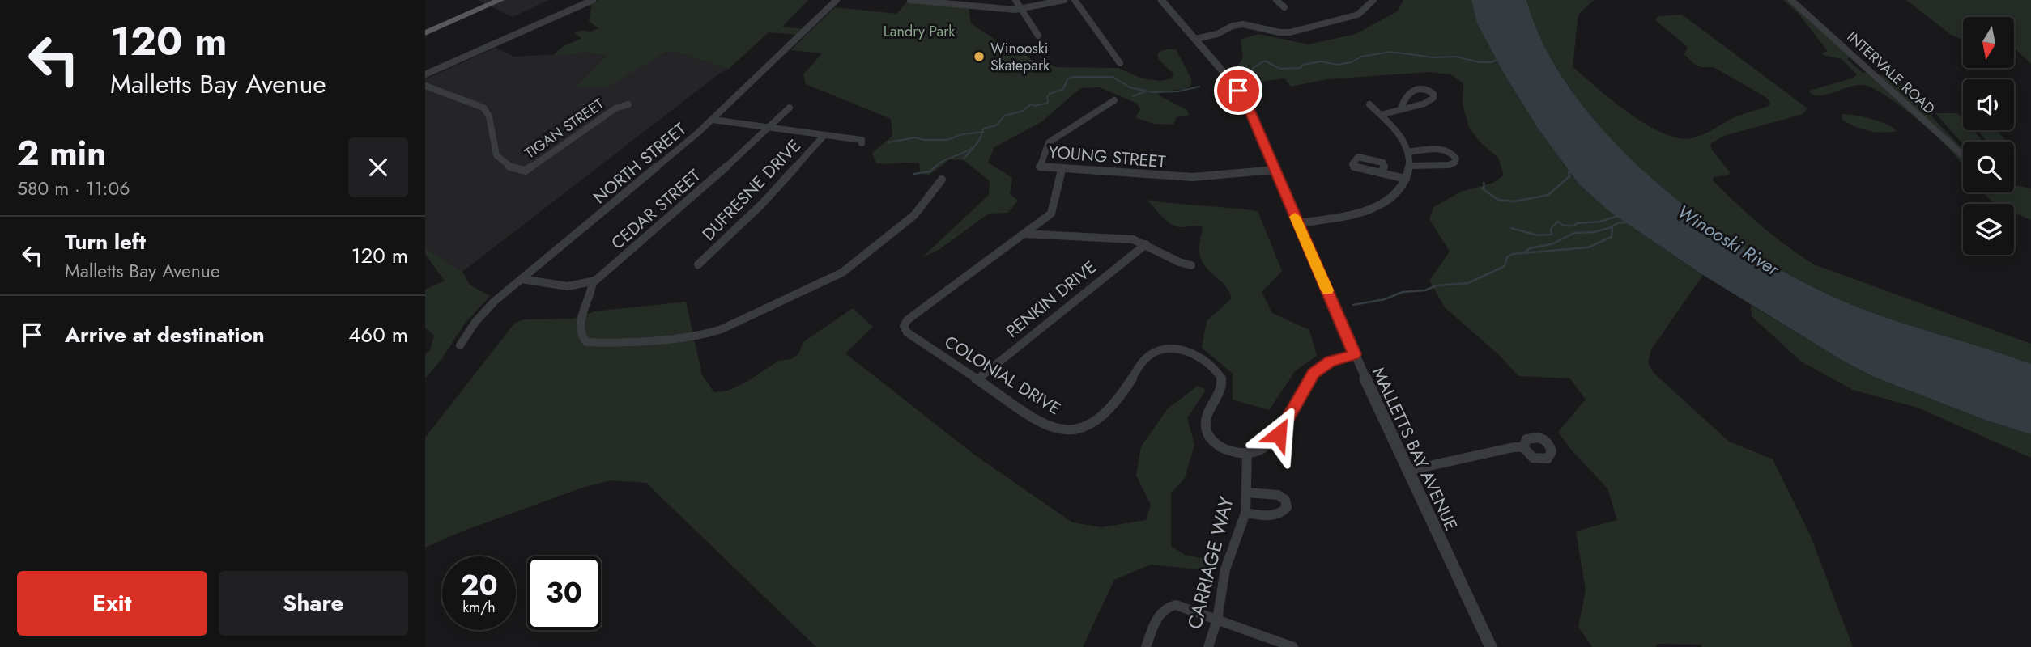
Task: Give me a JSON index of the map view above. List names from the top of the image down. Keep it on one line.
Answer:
{"streets":{"street":["INTERVALE ROAD","TIGAN STREET","YOUNG STREET","NORTH STREET","DUFRESNE DRIVE","CEDAR STREET","RENKIN DRIVE","COLONIAL DRIVE","MALLETTS BAY AVENUE","CARRIAGE WAY"]},"crossings":[["YOUNG STREET","COLONIAL DRIVE"],["YOUNG STREET","MALLETTS BAY AVENUE"],["RENKIN DRIVE","COLONIAL DRIVE"],["COLONIAL DRIVE","CARRIAGE WAY"]],"water":["Winooski River"],"parks":["Landry Park"],"places":["Winooski Skatepark"],"north":"bottom","page":{"turn":["120 m","Malletts Bay Avenue"],"heading":["2 min","580 m · 11:06"],"list":[{"name":"Turn left","note":"Malletts Bay Avenue","value":"120 m"},{"name":"Arrive at destination","value":"460 m"}],"speed":"20 km/h","limit":"30","buttons":["Exit","Share"]}}
